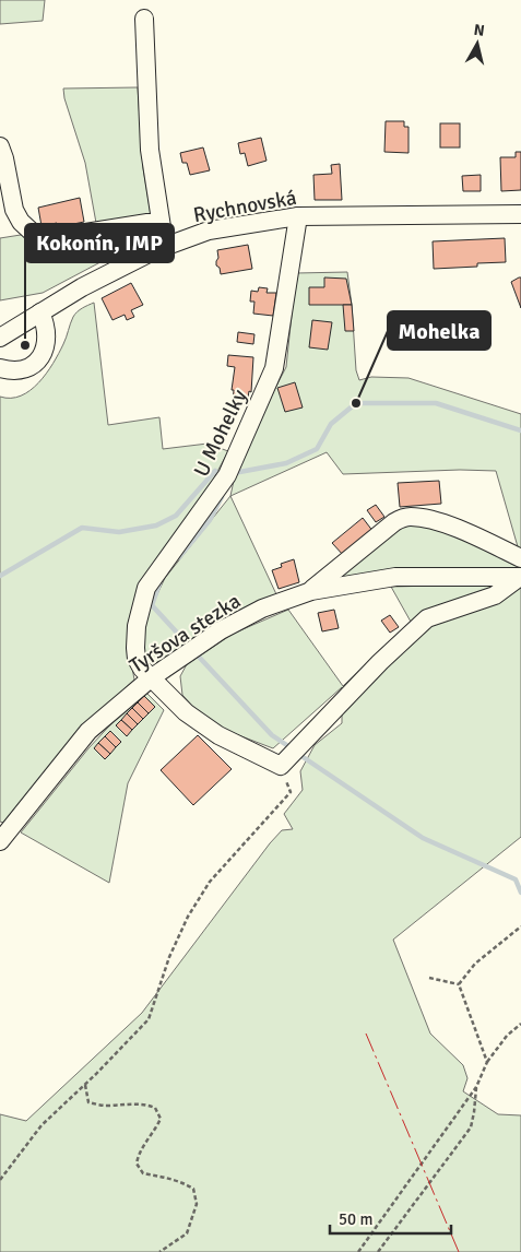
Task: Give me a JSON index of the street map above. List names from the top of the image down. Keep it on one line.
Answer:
{"streets":{"street":["Rychnovská","U Mohelky","Tyršova stezka"]},"crossings":[["Rychnovská","U Mohelky"],["U Mohelky","Tyršova stezka"]],"places":["Kokonín, IMP","Mohelka"],"scale_bar":"50 m","north":"top"}
